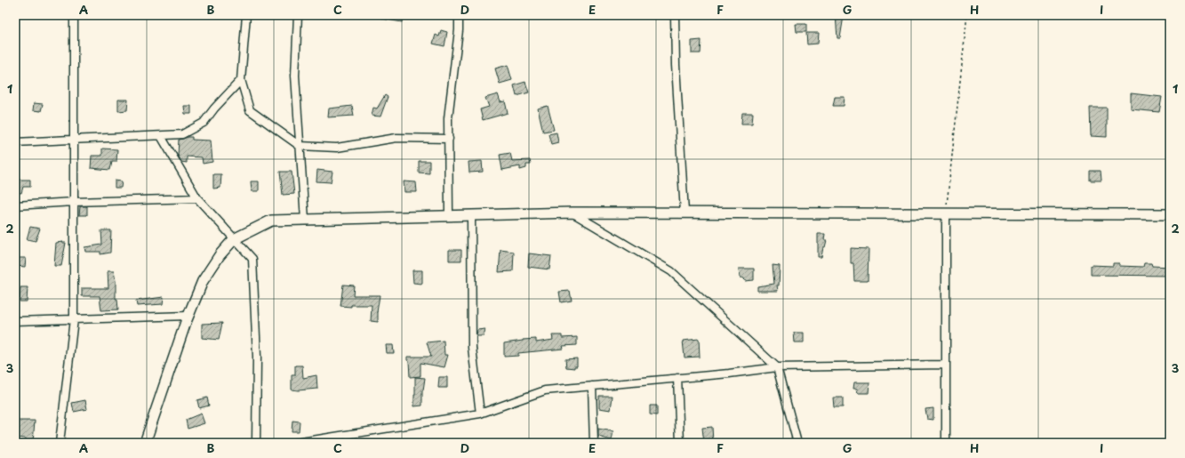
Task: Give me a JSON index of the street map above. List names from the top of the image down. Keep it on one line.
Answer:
{"grid":{"columns":["A","B","C","D","E","F","G","H","I"],"rows":["1","2","3"]}}
